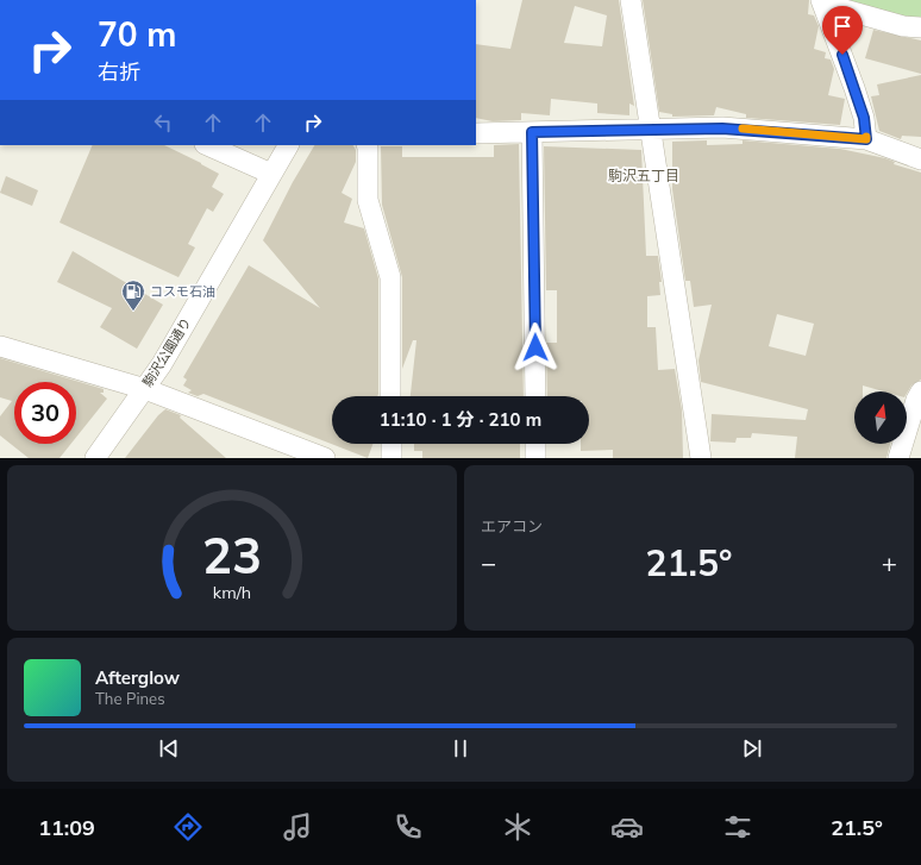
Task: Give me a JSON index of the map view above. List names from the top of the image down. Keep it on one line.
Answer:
{"streets":{"street":["駒沢公園通り"]},"districts":["駒沢五丁目"],"places":{"fuel station":["コスモ石油"]},"north":"top","page":{"turn":["70 m","右折"],"limit":"30","trip":"11:10 · 1 分 · 210 m","tile":"エアコン","heat":["−","21.5°","+"],"song":["Afterglow","The Pines"],"tabs":["11:09","21.5°"],"gauge":["23","km/h"]}}
